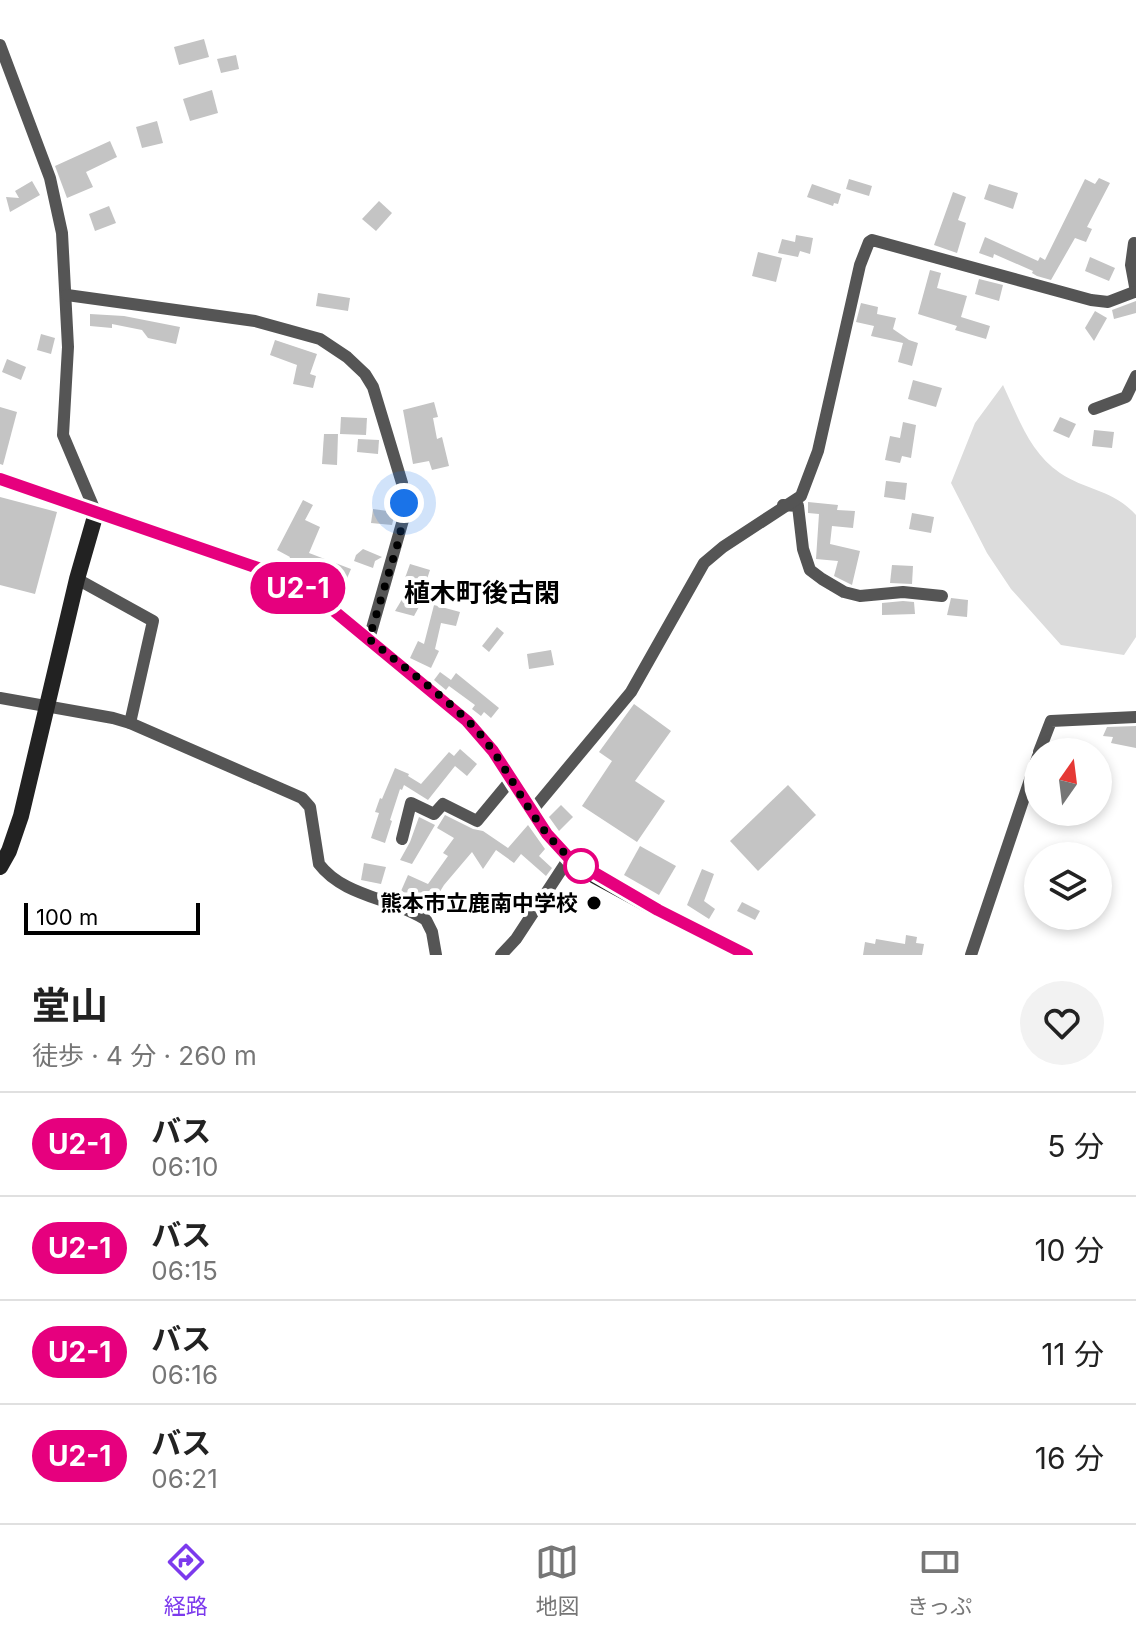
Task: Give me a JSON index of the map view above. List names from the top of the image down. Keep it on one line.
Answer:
{"districts":["植木町後古閑"],"places":["熊本市立鹿南中学校"],"lines":["bus line U2-1"],"scale_bar":"100 m","north":"top","page":{"on_map":"U2-1","scale":"100 m","heading":["堂山","徒歩 · 4 分 · 260 m"],"list":[{"mark":"U2-1","name":"バス","note":"06:10","value":"5 分"},{"mark":"U2-1","name":"バス","note":"06:15","value":"10 分"},{"mark":"U2-1","name":"バス","note":"06:16","value":"11 分"},{"mark":"U2-1","name":"バス","note":"06:21","value":"16 分"}],"tabs":["経路","地図","きっぷ"]}}
